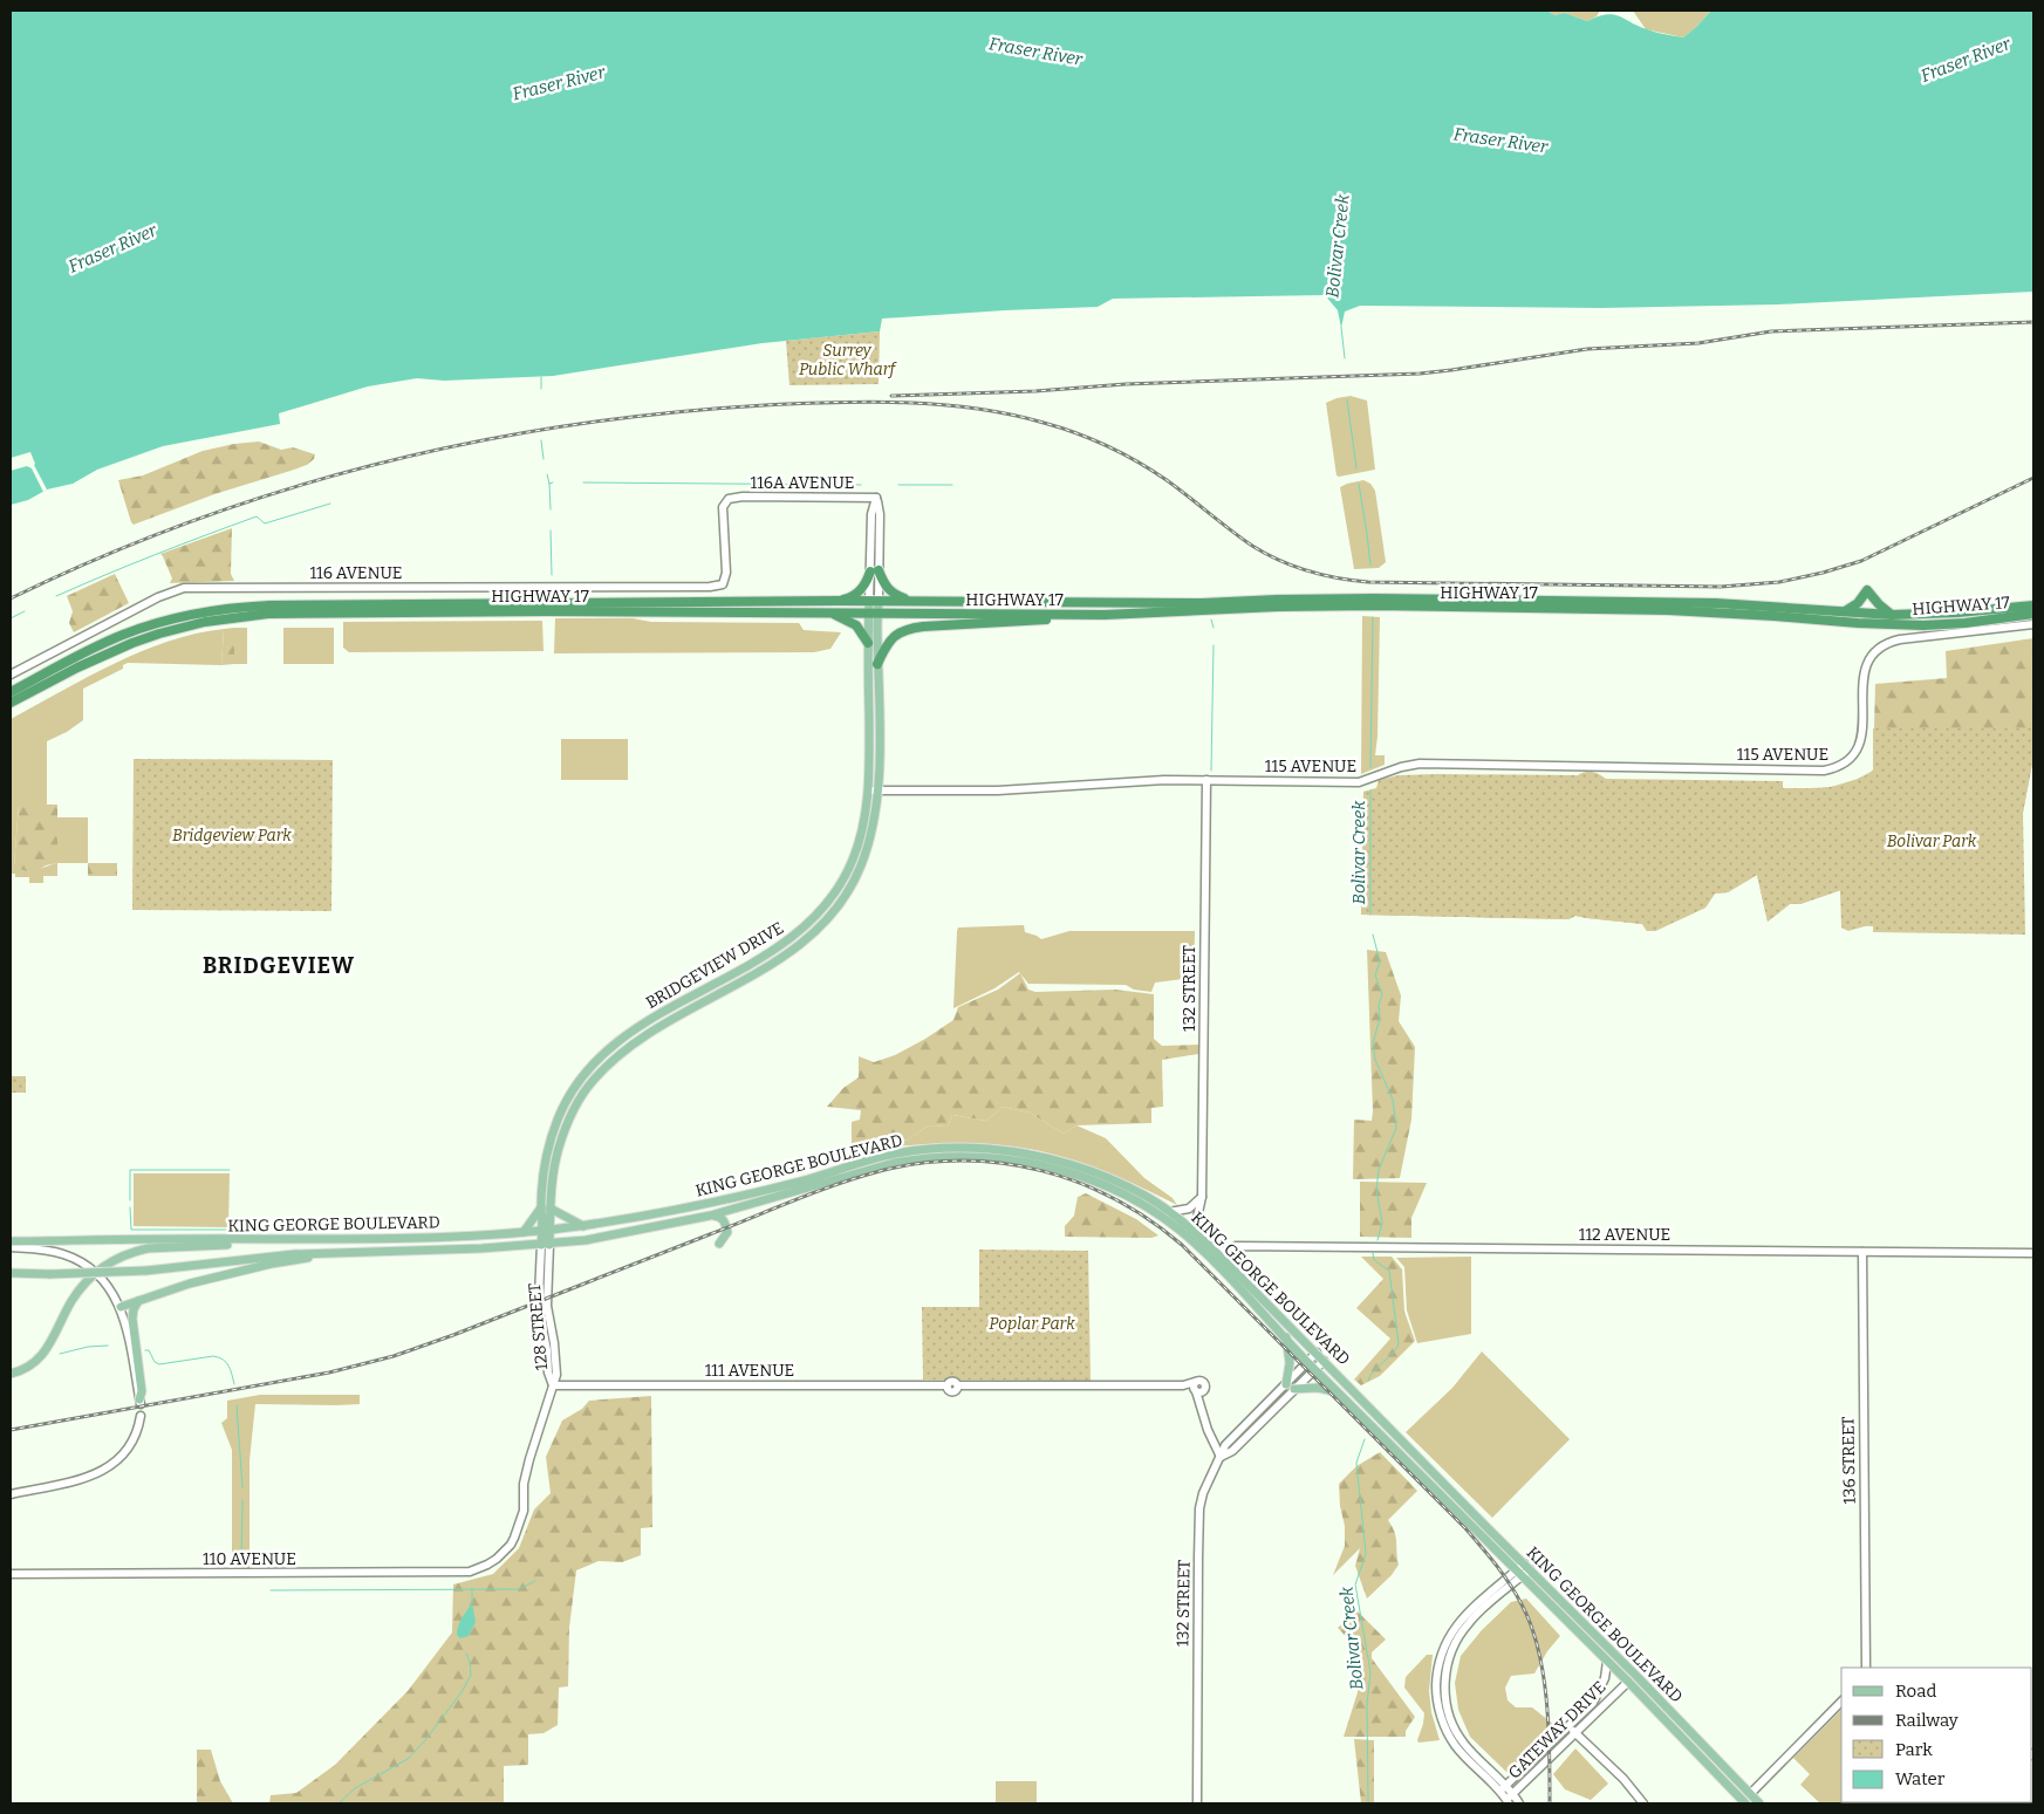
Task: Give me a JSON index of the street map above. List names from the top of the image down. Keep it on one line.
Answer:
{"streets":{"highway":["HIGHWAY 17"],"main road":["BRIDGEVIEW DRIVE","KING GEORGE BOULEVARD","128 STREET"],"street":["116A AVENUE","116 AVENUE","115 AVENUE","132 STREET","112 AVENUE","111 AVENUE","136 STREET","110 AVENUE","GATEWAY DRIVE"]},"crossings":[["116A AVENUE","116 AVENUE"],["HIGHWAY 17","BRIDGEVIEW DRIVE"],["115 AVENUE","BRIDGEVIEW DRIVE"],["115 AVENUE","132 STREET"],["BRIDGEVIEW DRIVE","KING GEORGE BOULEVARD"],["BRIDGEVIEW DRIVE","128 STREET"],["132 STREET","KING GEORGE BOULEVARD"],["132 STREET","111 AVENUE"],["KING GEORGE BOULEVARD","112 AVENUE"],["KING GEORGE BOULEVARD","128 STREET"],["KING GEORGE BOULEVARD","GATEWAY DRIVE"],["112 AVENUE","136 STREET"],["128 STREET","111 AVENUE"],["128 STREET","110 AVENUE"]],"districts":["BRIDGEVIEW"],"water":["Fraser River","Bolivar Creek"],"parks":["Surrey Public Wharf","Bridgeview Park","Bolivar Park","Poplar Park"],"legend":["Road","Railway","Park","Water"]}
